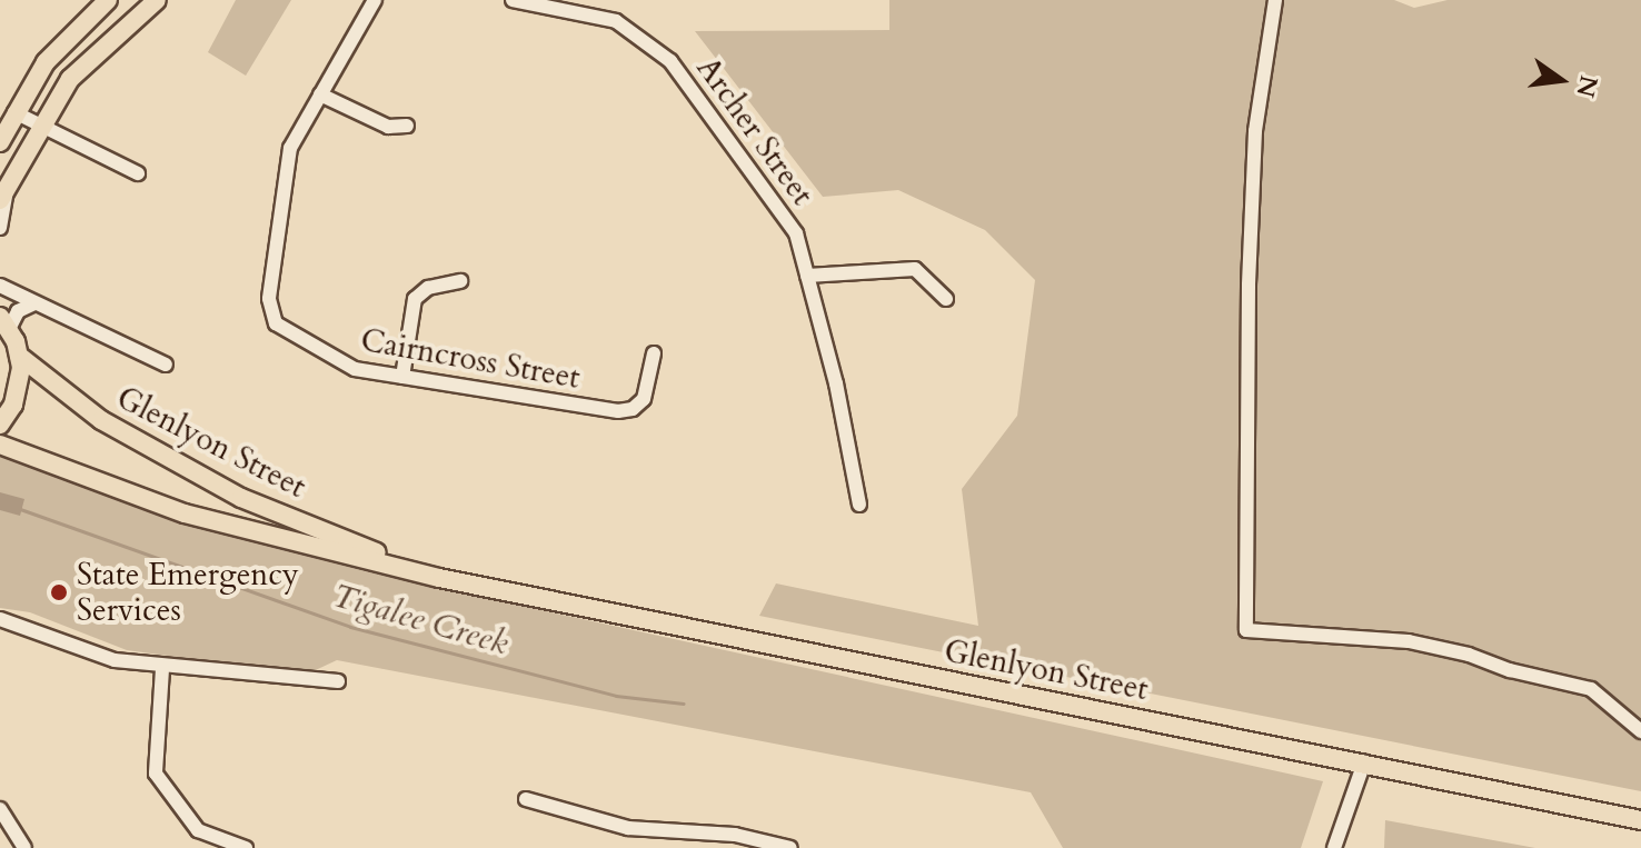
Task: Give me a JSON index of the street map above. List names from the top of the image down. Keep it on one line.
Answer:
{"streets":{"main road":["Glenlyon Street"],"street":["Archer Street","Cairncross Street"]},"water":["Tigalee Creek"],"places":["State Emergency Services"],"north":"right"}
